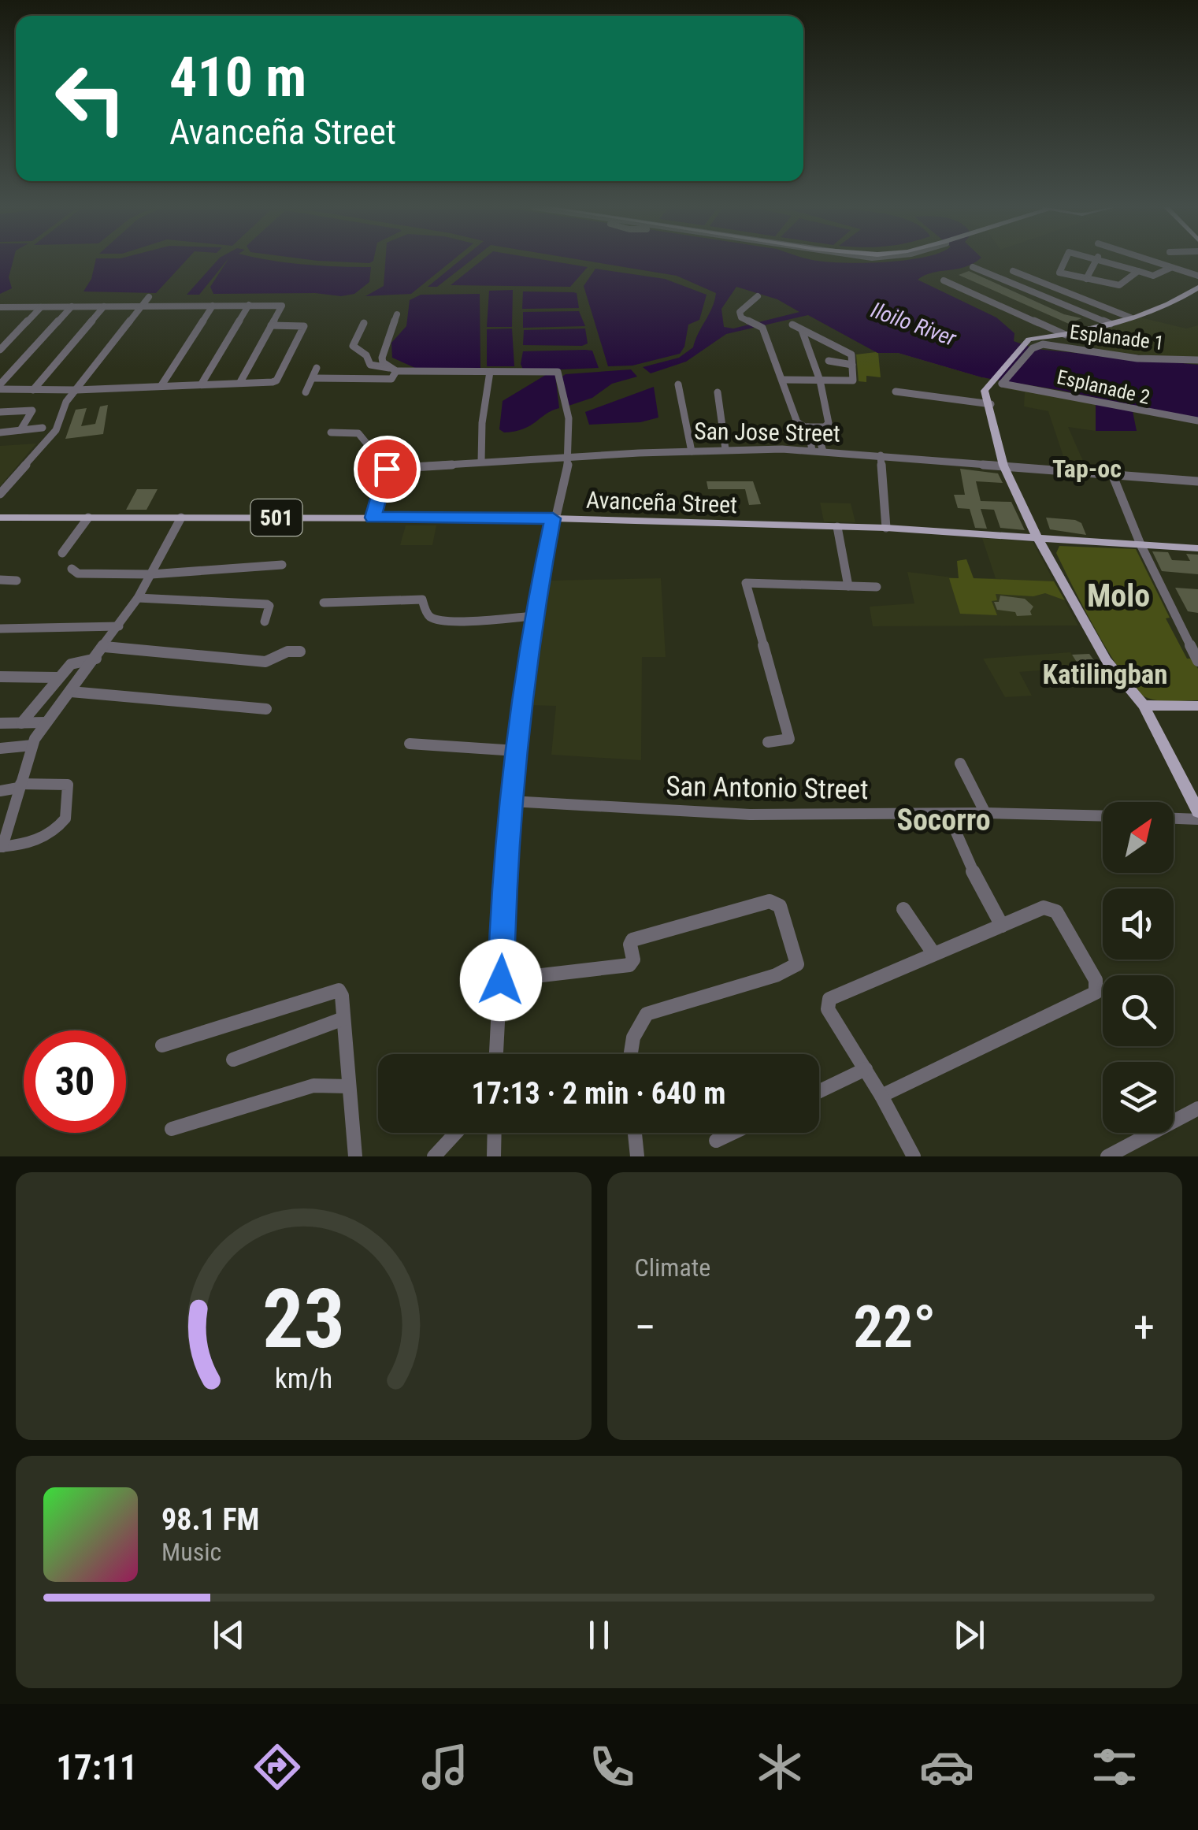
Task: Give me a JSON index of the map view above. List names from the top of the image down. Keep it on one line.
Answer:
{"streets":{"main road":["Avanceña Street","501"],"street":["Esplanade 1","Esplanade 2","San Jose Street","San Antonio Street"]},"crossings":[["Esplanade 1","Esplanade 2"],["Avanceña Street","501"]],"districts":["Tap-oc","Molo","Katilingban","Socorro"],"water":["Iloilo River"],"north":"top right","page":{"turn":["410 m","Avanceña Street"],"limit":"30","trip":"17:13 · 2 min · 640 m","tile":"Climate","heat":["−","22°","+"],"song":["98.1 FM","Music"],"tabs":"17:11","gauge":["23","km/h"]}}
